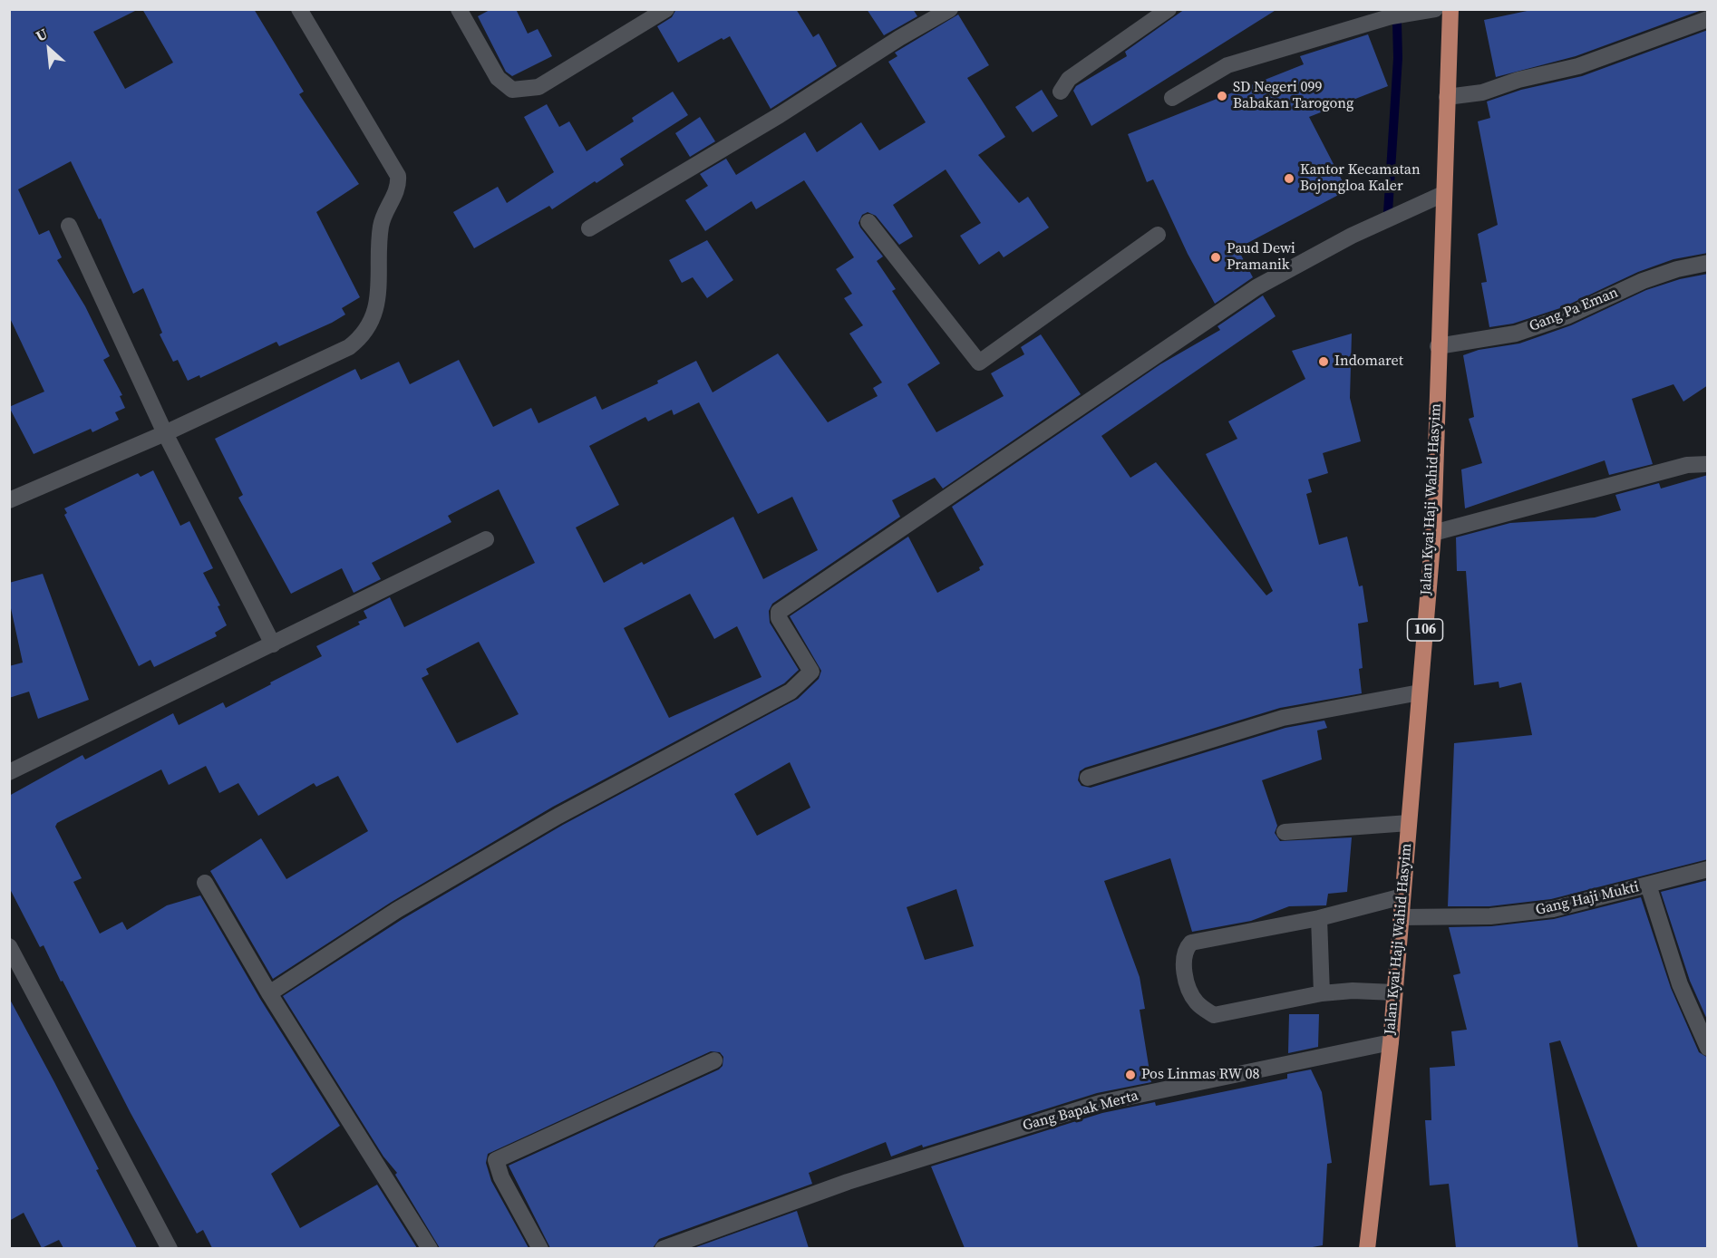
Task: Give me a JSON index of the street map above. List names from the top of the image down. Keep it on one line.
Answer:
{"streets":{"main road":["Jalan Kyai Haji Wahid Hasyim","106"],"street":["Gang Pa Eman","Gang Haji Mukti","Gang Bapak Merta"]},"crossings":[["Gang Pa Eman","Jalan Kyai Haji Wahid Hasyim"],["Jalan Kyai Haji Wahid Hasyim","Gang Haji Mukti"],["Jalan Kyai Haji Wahid Hasyim","Gang Bapak Merta"]],"places":["SD Negeri 099 Babakan Tarogong","Kantor Kecamatan Bojongloa Kaler","Paud Dewi Pramanik","Indomaret","Pos Linmas RW 08"],"north":"top left"}
